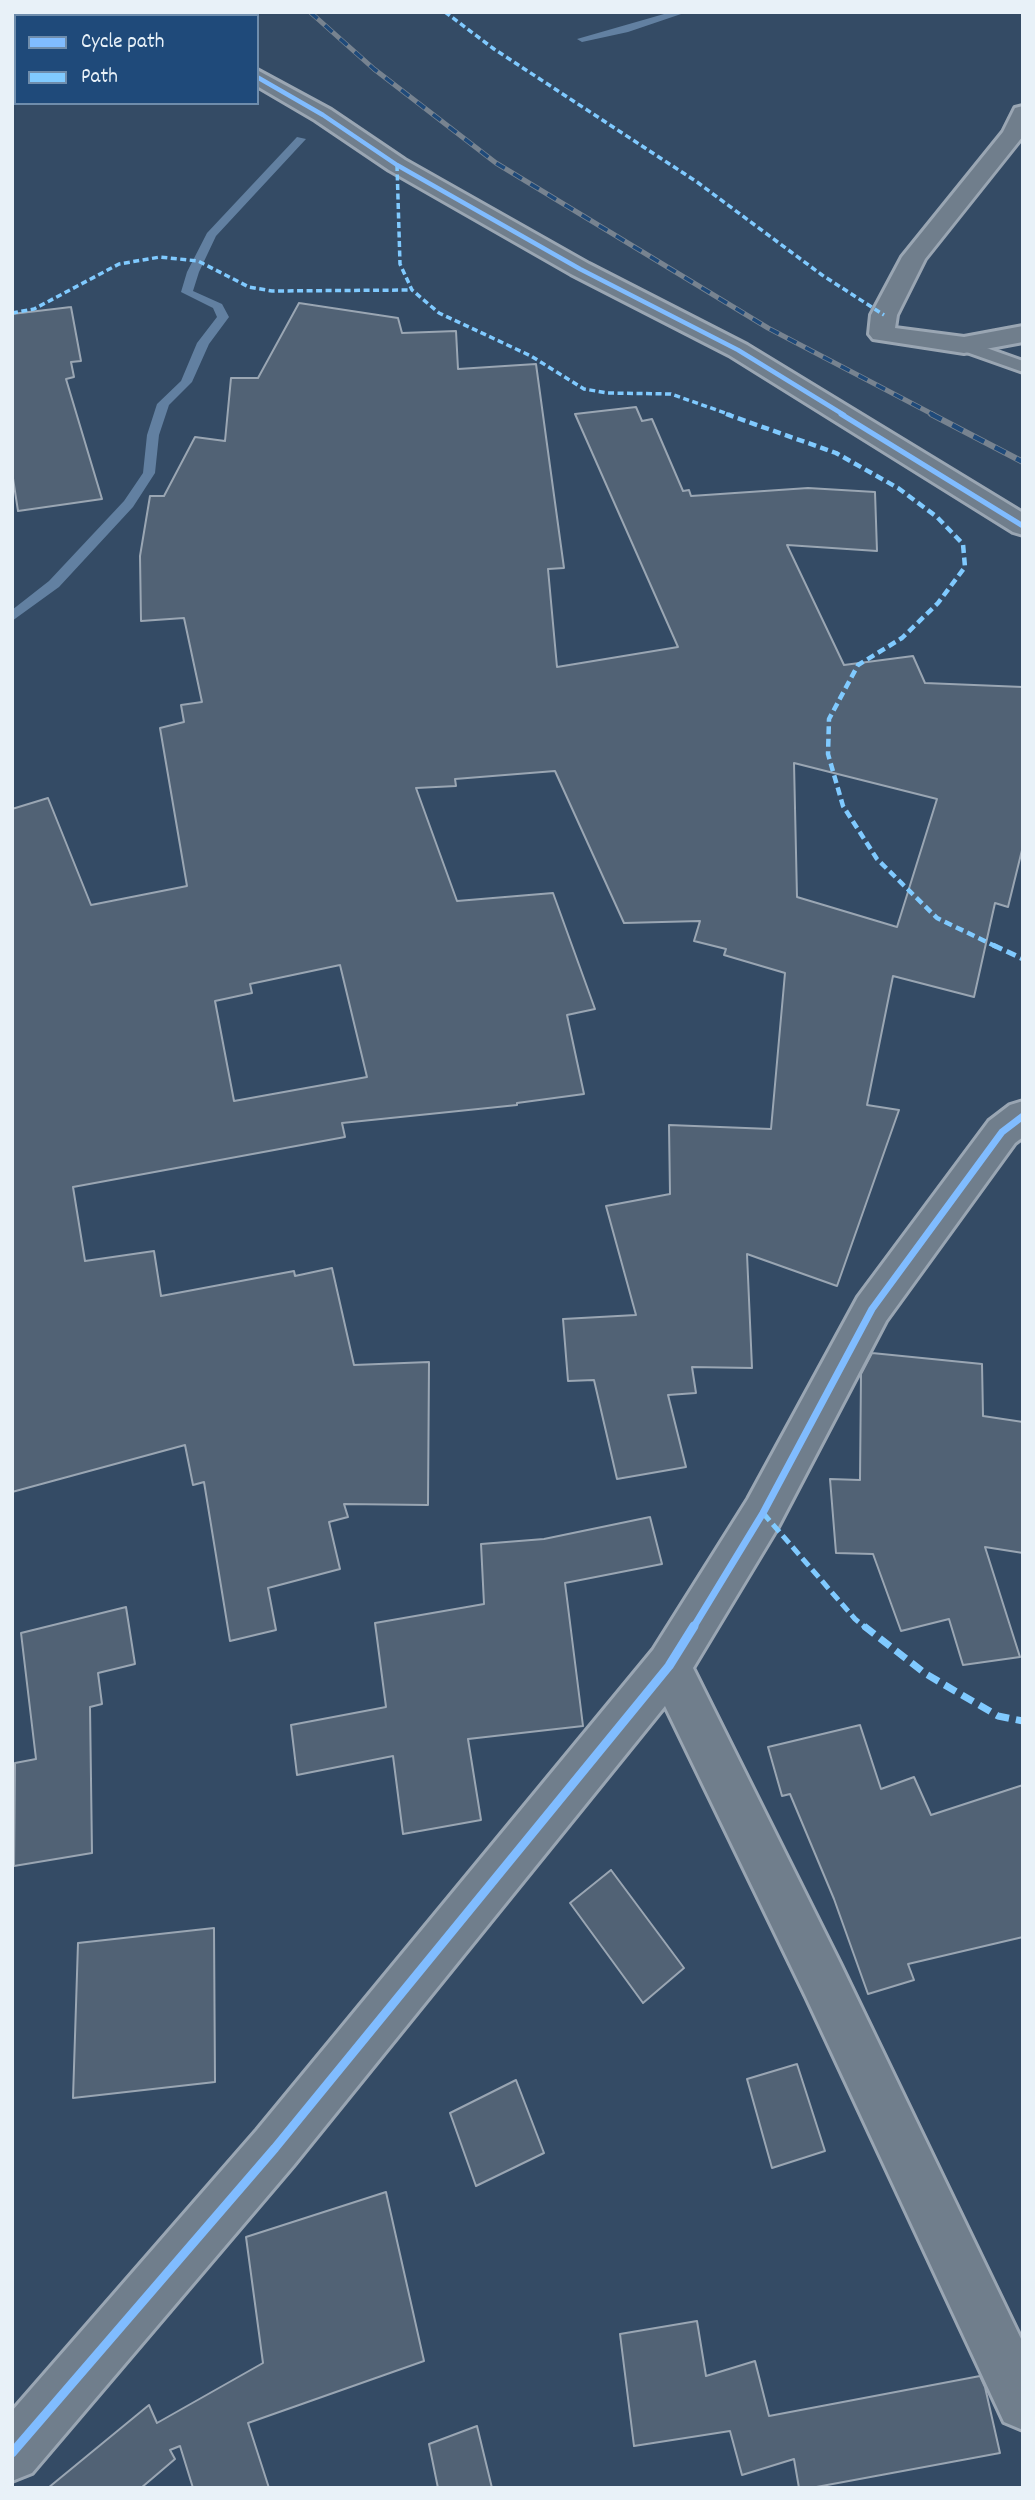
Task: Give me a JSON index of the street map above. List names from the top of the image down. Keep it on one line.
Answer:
{"legend":["Cycle path","Path"]}
